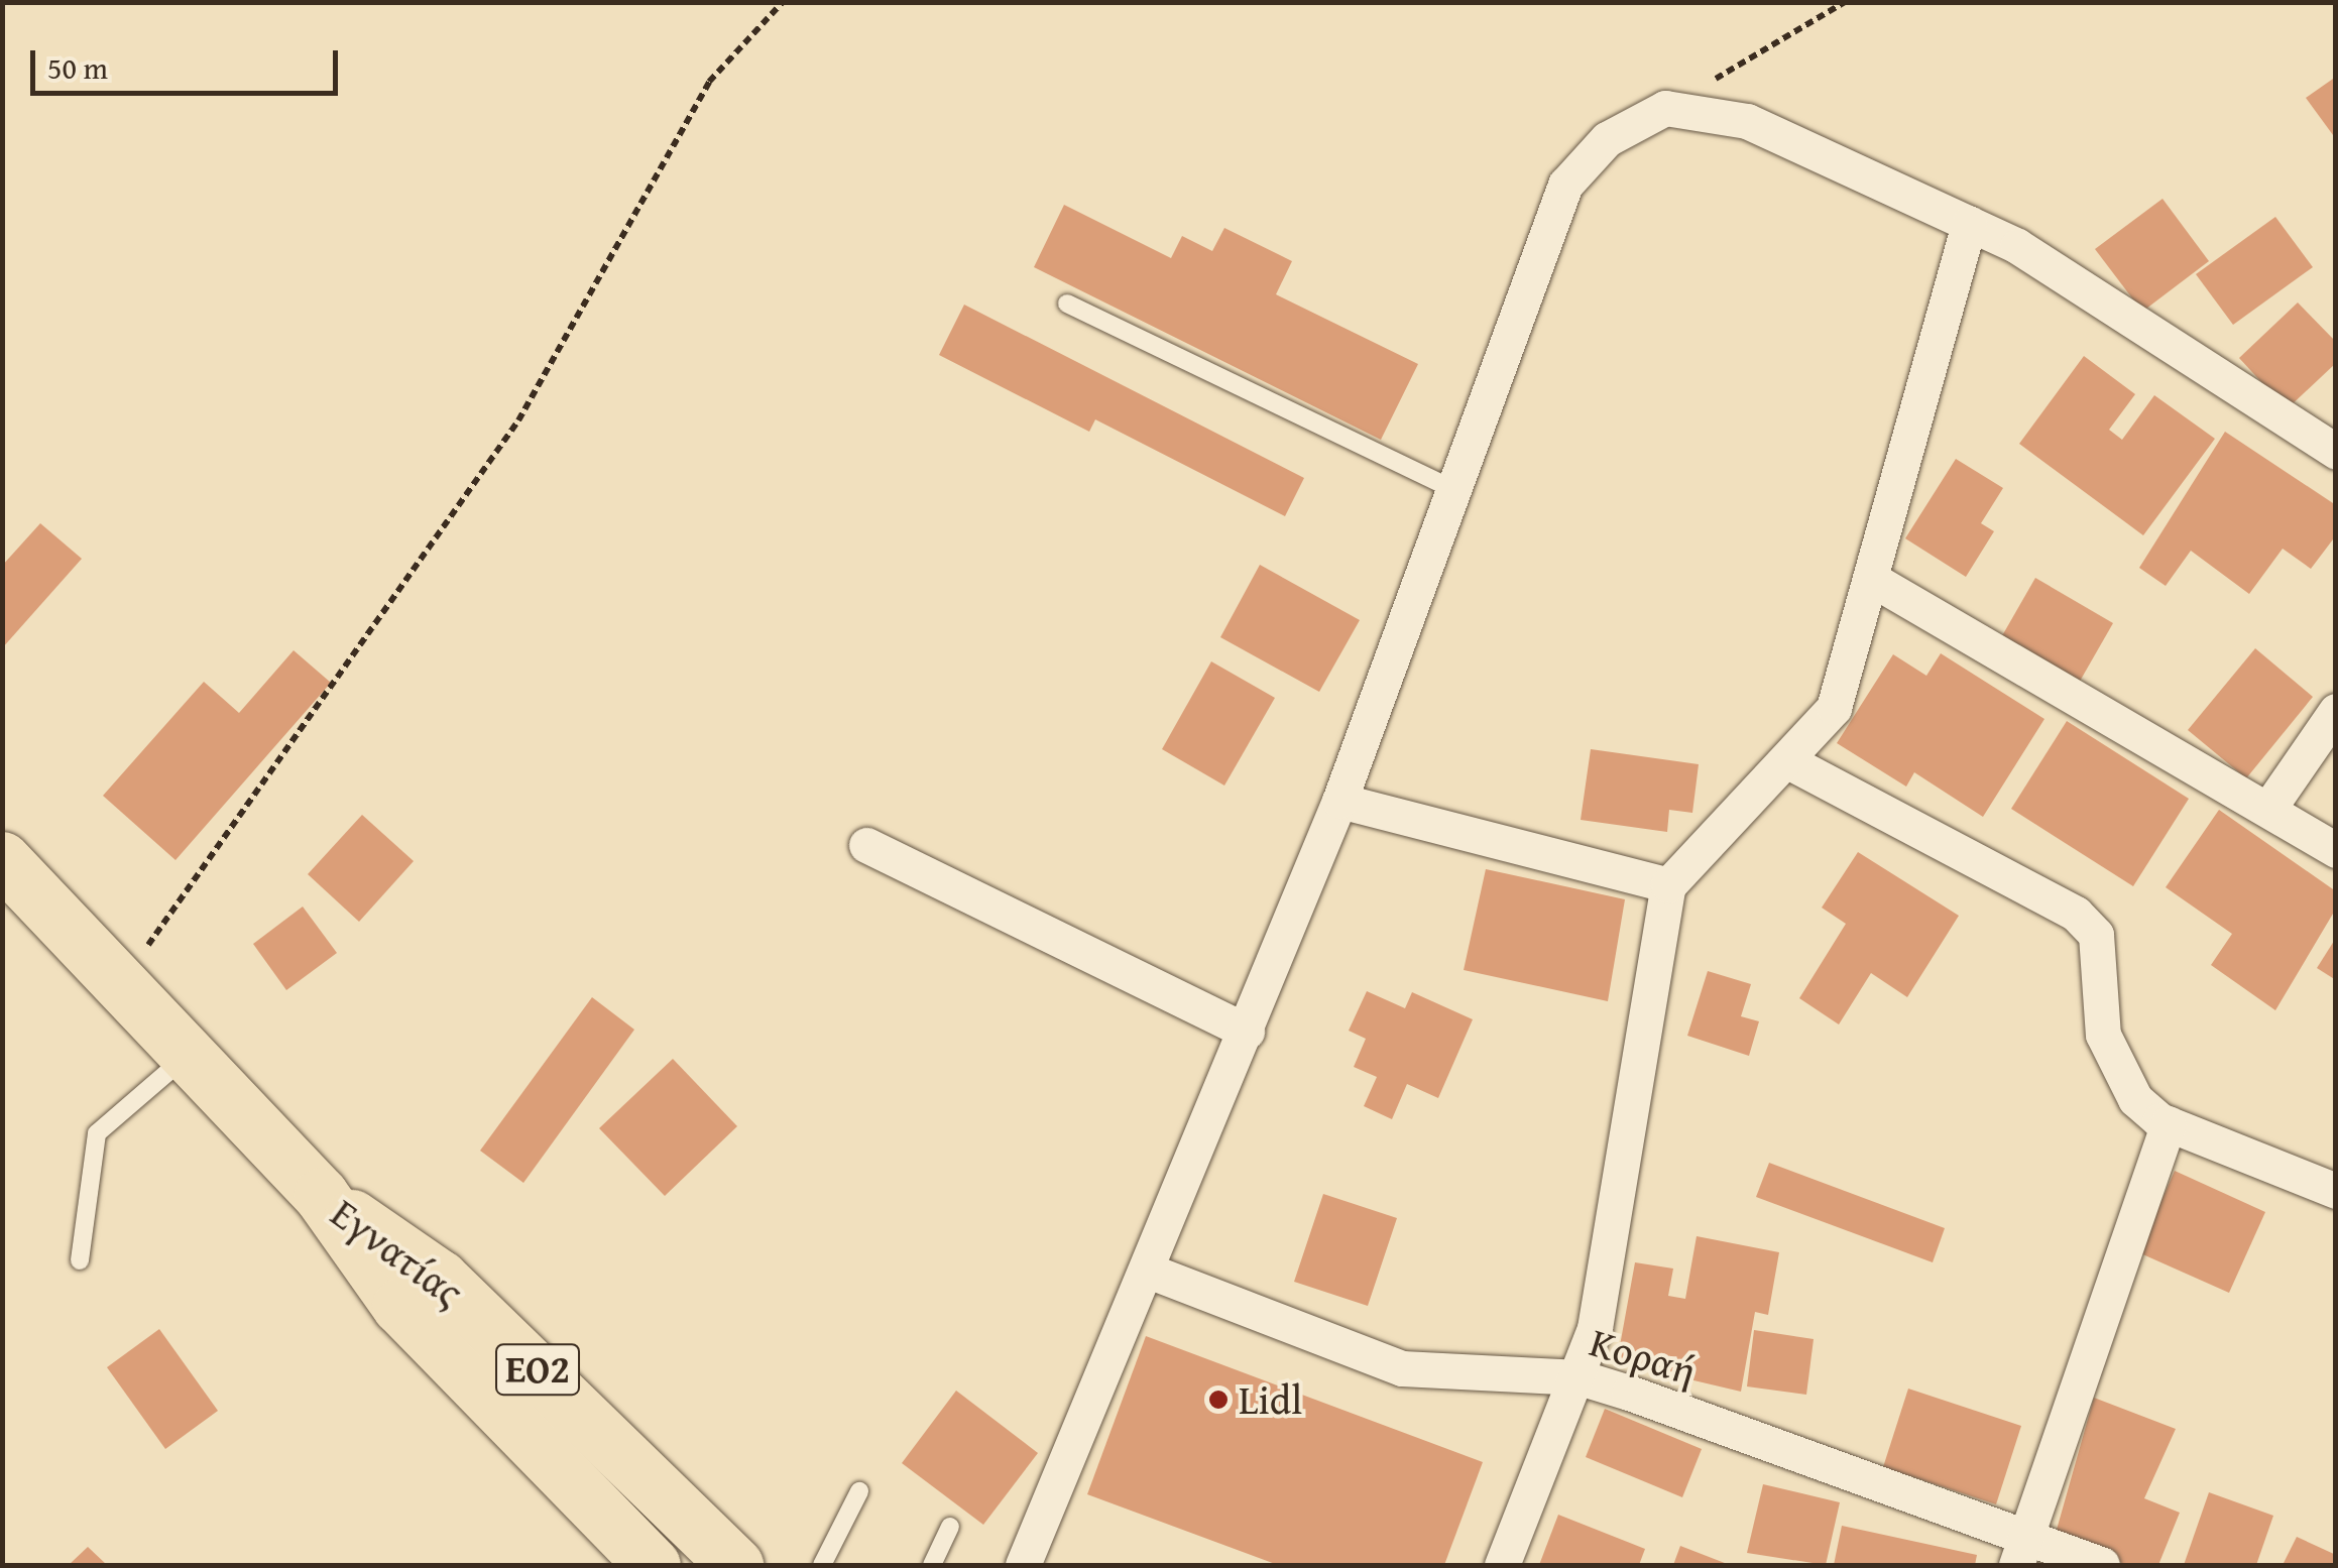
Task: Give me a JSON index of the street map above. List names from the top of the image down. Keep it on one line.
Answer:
{"streets":{"highway":["Εγνατίας","ΕΟ2"],"street":["Κοραή"]},"crossings":[["Εγνατίας","ΕΟ2"]],"places":["Lidl"],"scale_bar":"50 m"}
